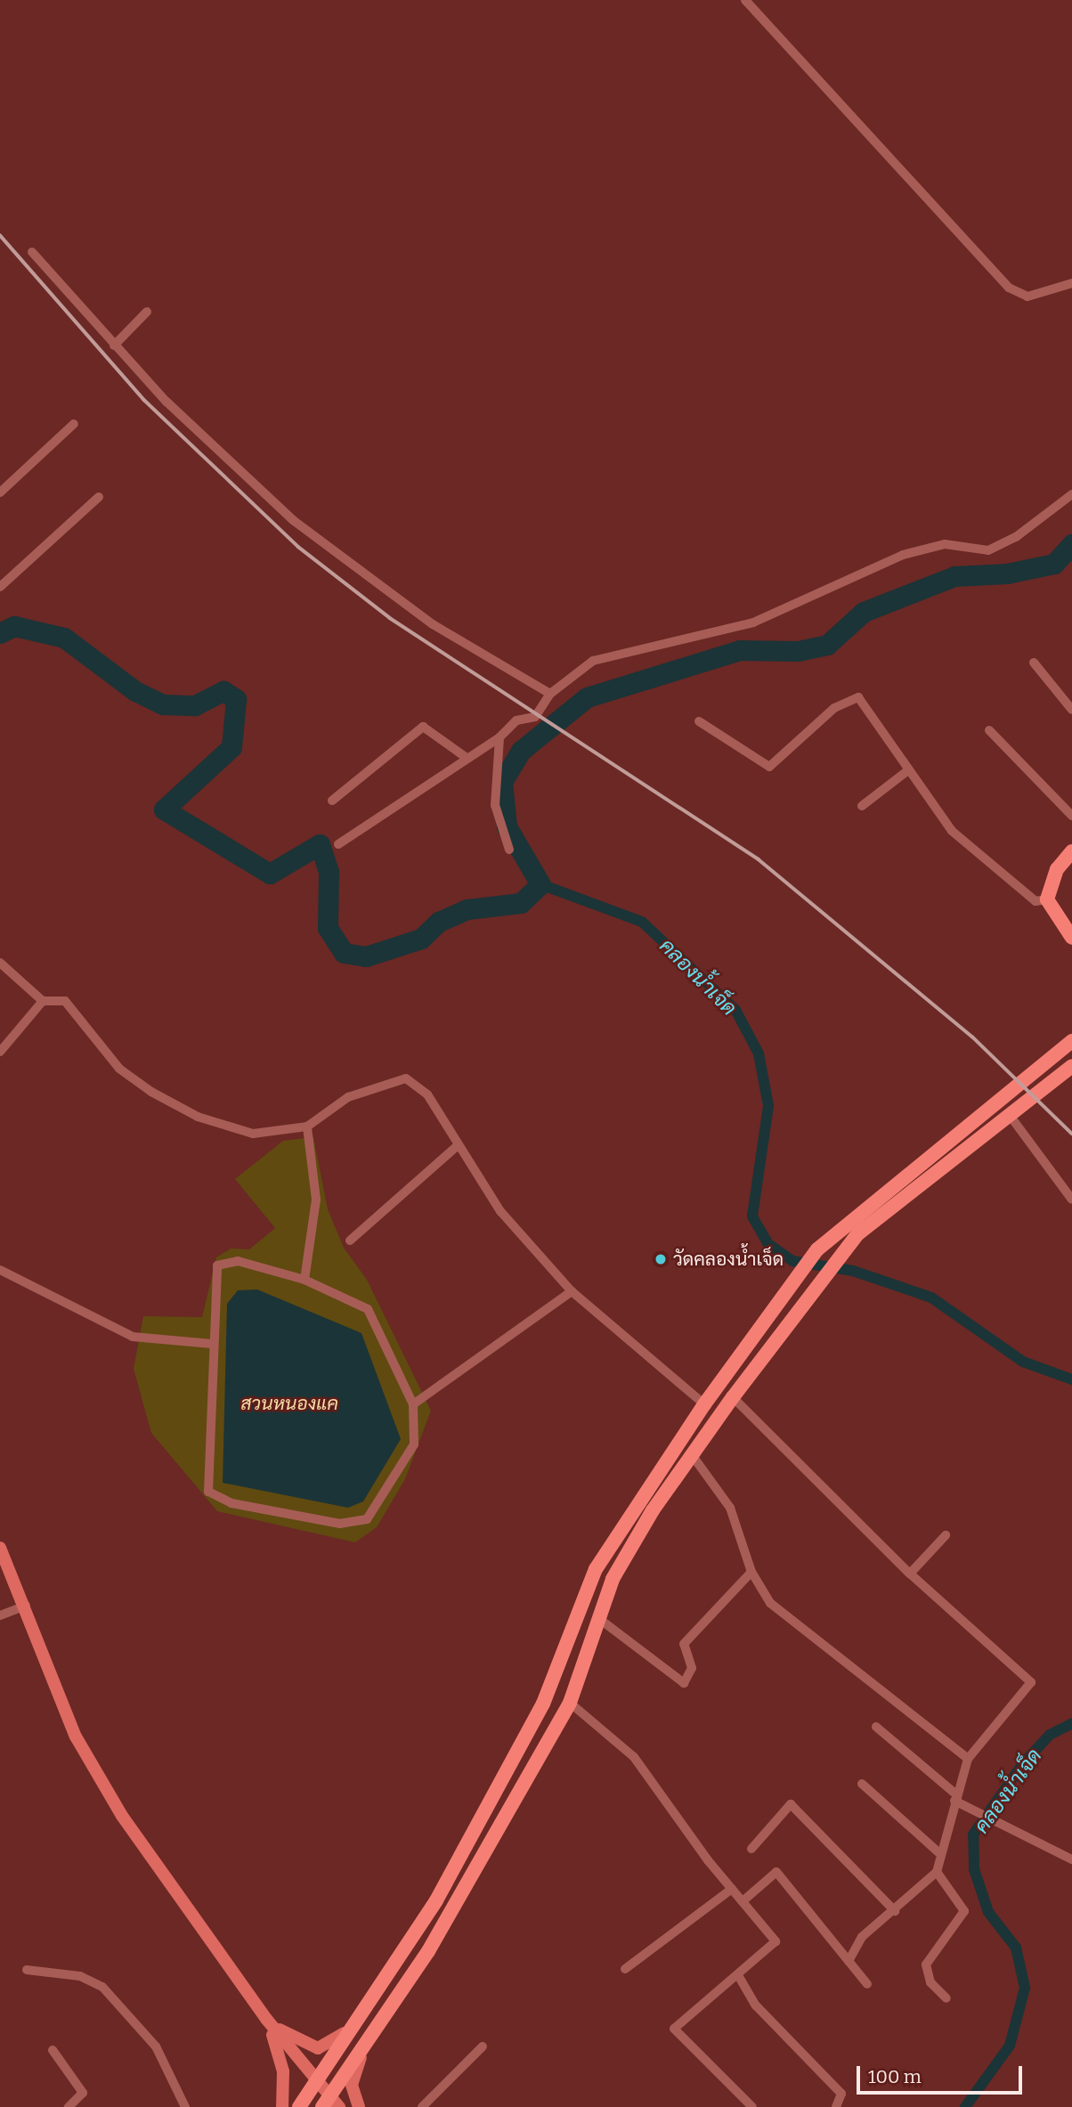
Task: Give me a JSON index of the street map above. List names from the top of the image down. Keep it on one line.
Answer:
{"water":["คลองน้ำเจ็ด"],"parks":["สวนหนองแค"],"places":["วัดคลองน้ำเจ็ด"],"scale_bar":"100 m"}
